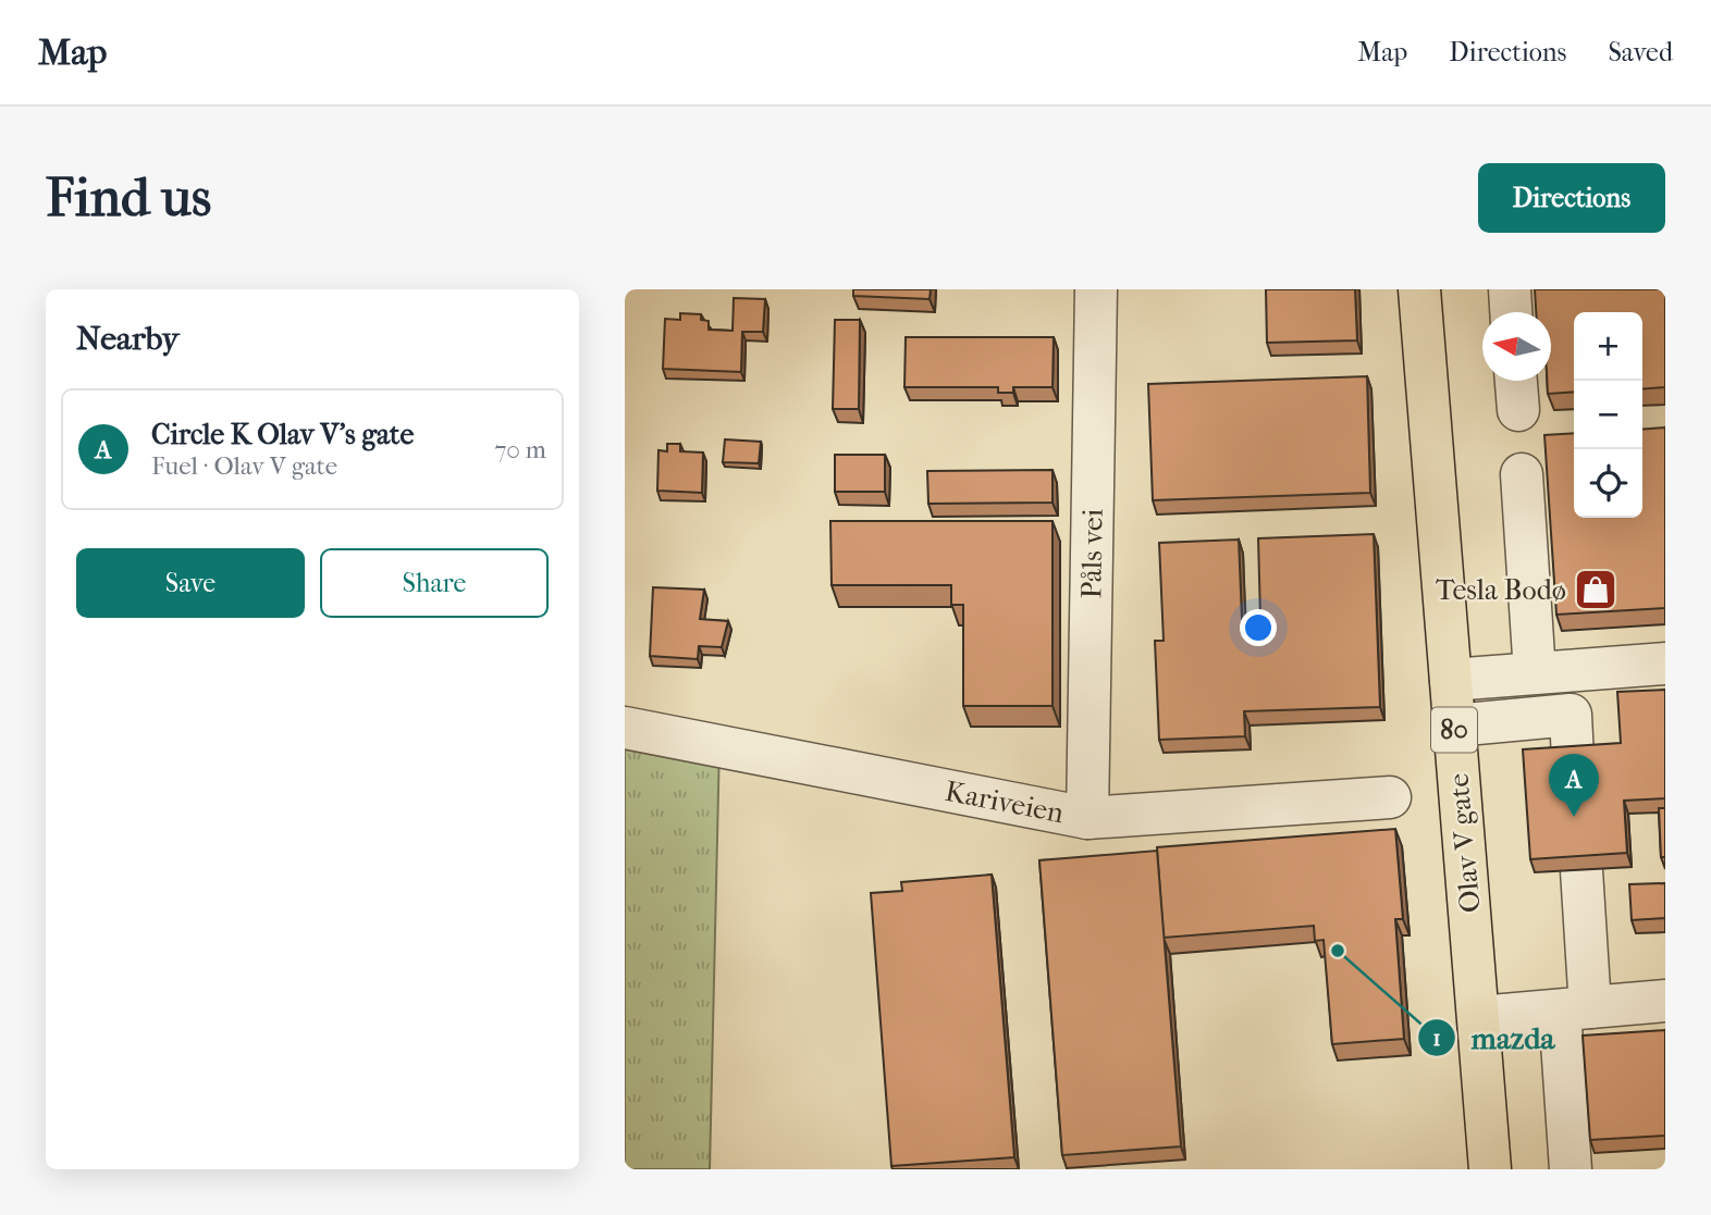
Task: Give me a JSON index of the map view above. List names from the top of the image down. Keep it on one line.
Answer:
{"streets":{"highway":["80","Olav V gate"],"street":["Påls vei","Kariveien"]},"crossings":[["Påls vei","Kariveien"]],"places":{"shop":["Tesla Bodø"],"other":["mazda"]},"north":"left","page":{"header":"Map","nav":["Map","Directions","Saved"],"buttons":["Directions",["Save","Share"]],"title":"Find us","heading":"Nearby","map_buttons":["+","−"],"list":[{"mark":"A","name":"Circle K Olav V's gate","note":"Fuel · Olav V gate","value":"70 m"}],"pins":"A"}}
